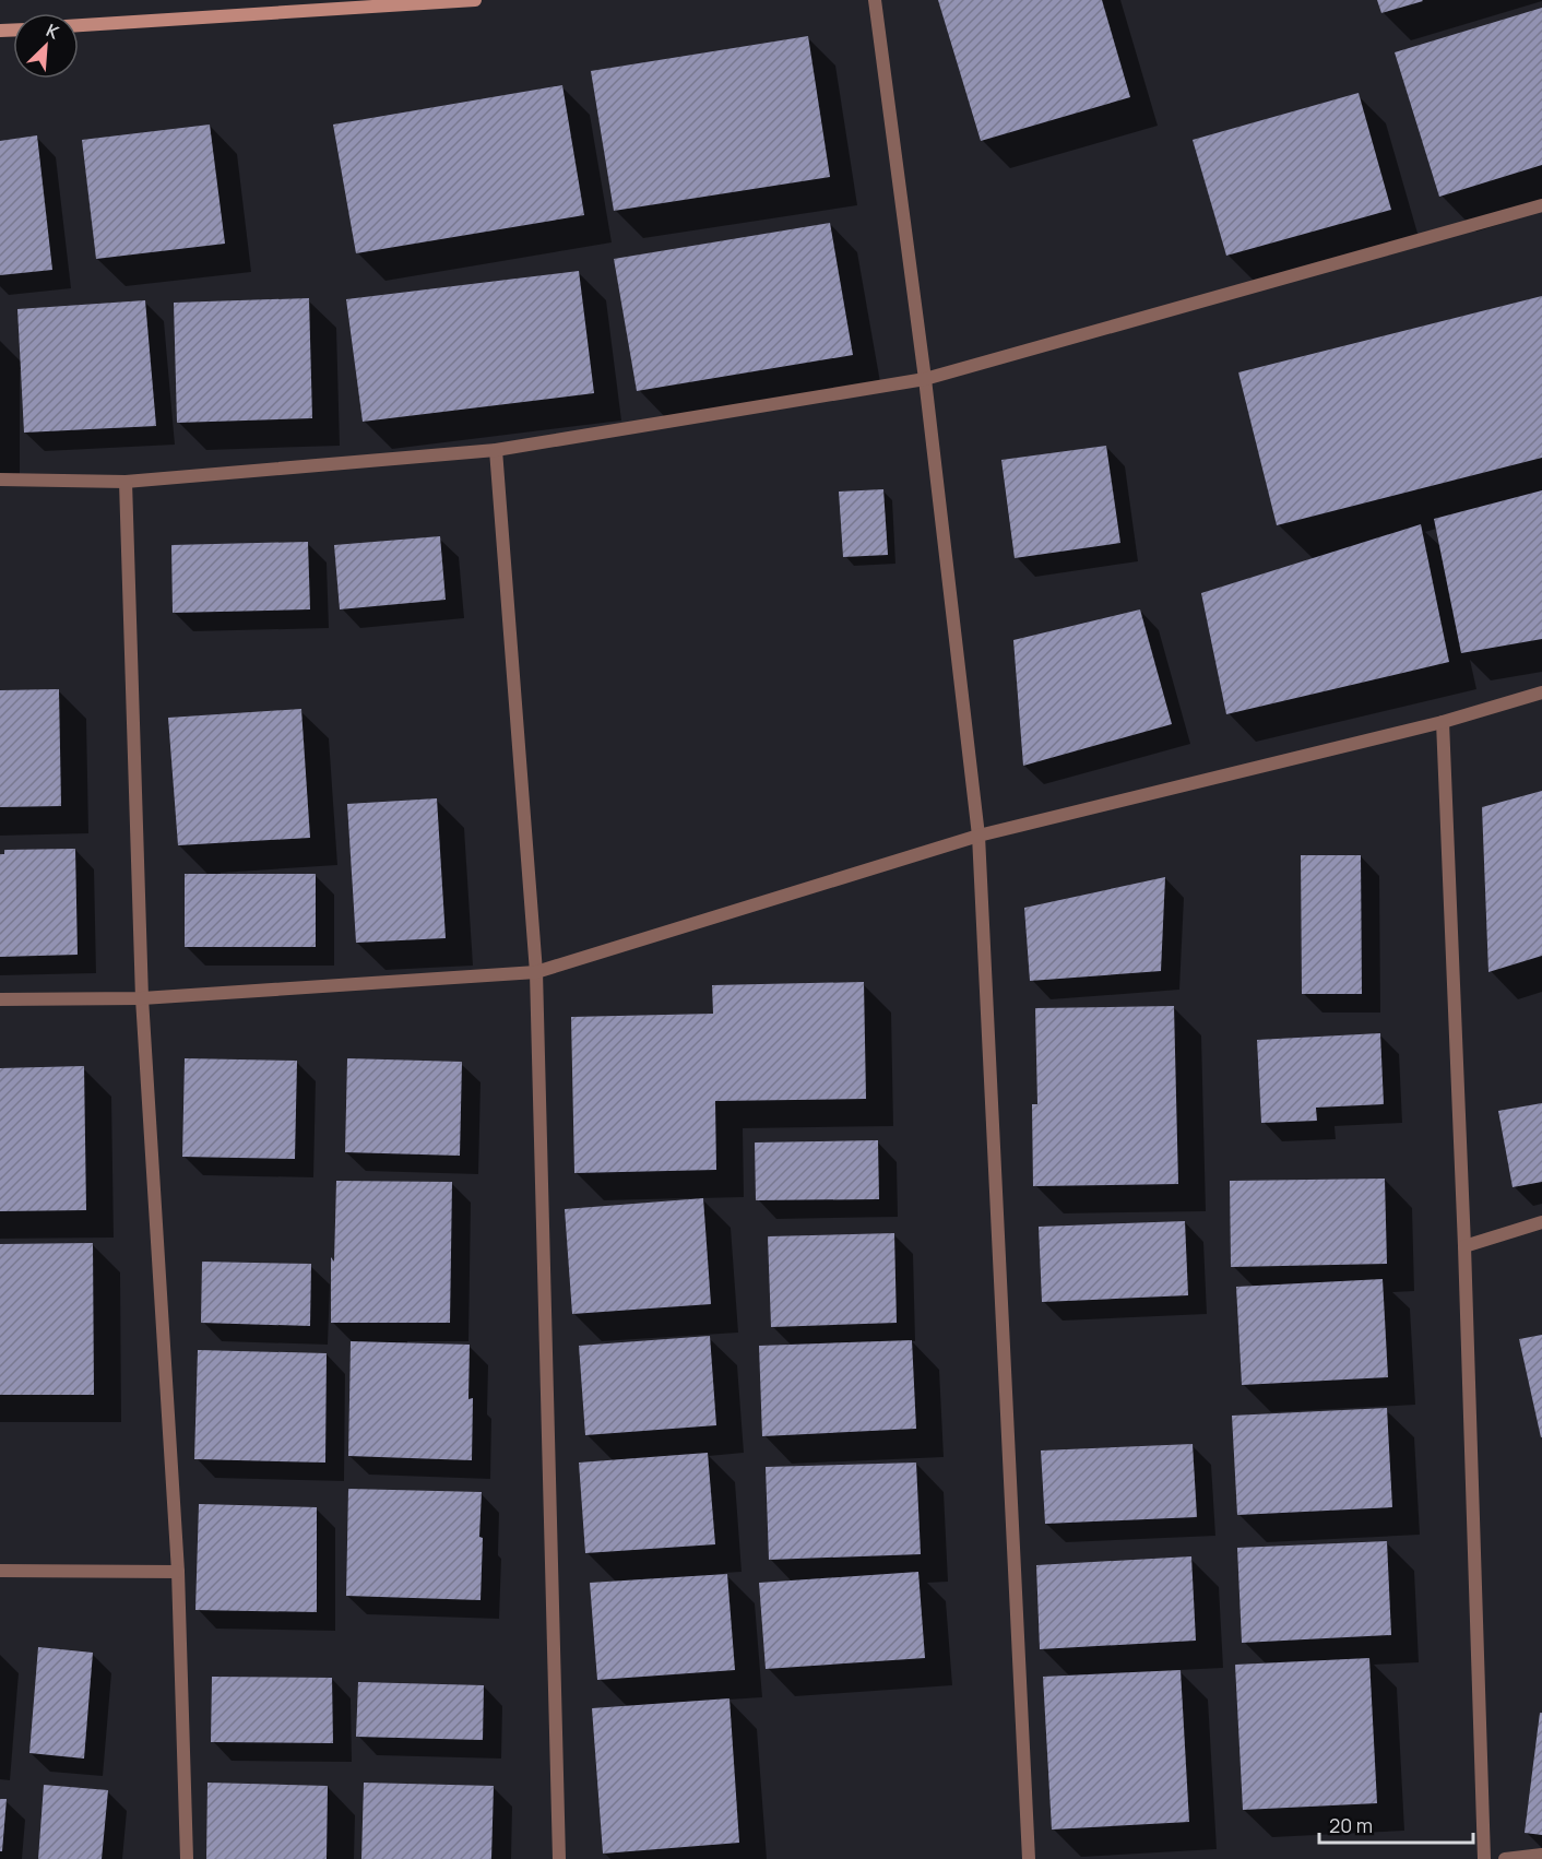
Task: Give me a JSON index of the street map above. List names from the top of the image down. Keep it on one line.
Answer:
{"scale_bar":"20 m","north":"top right"}
